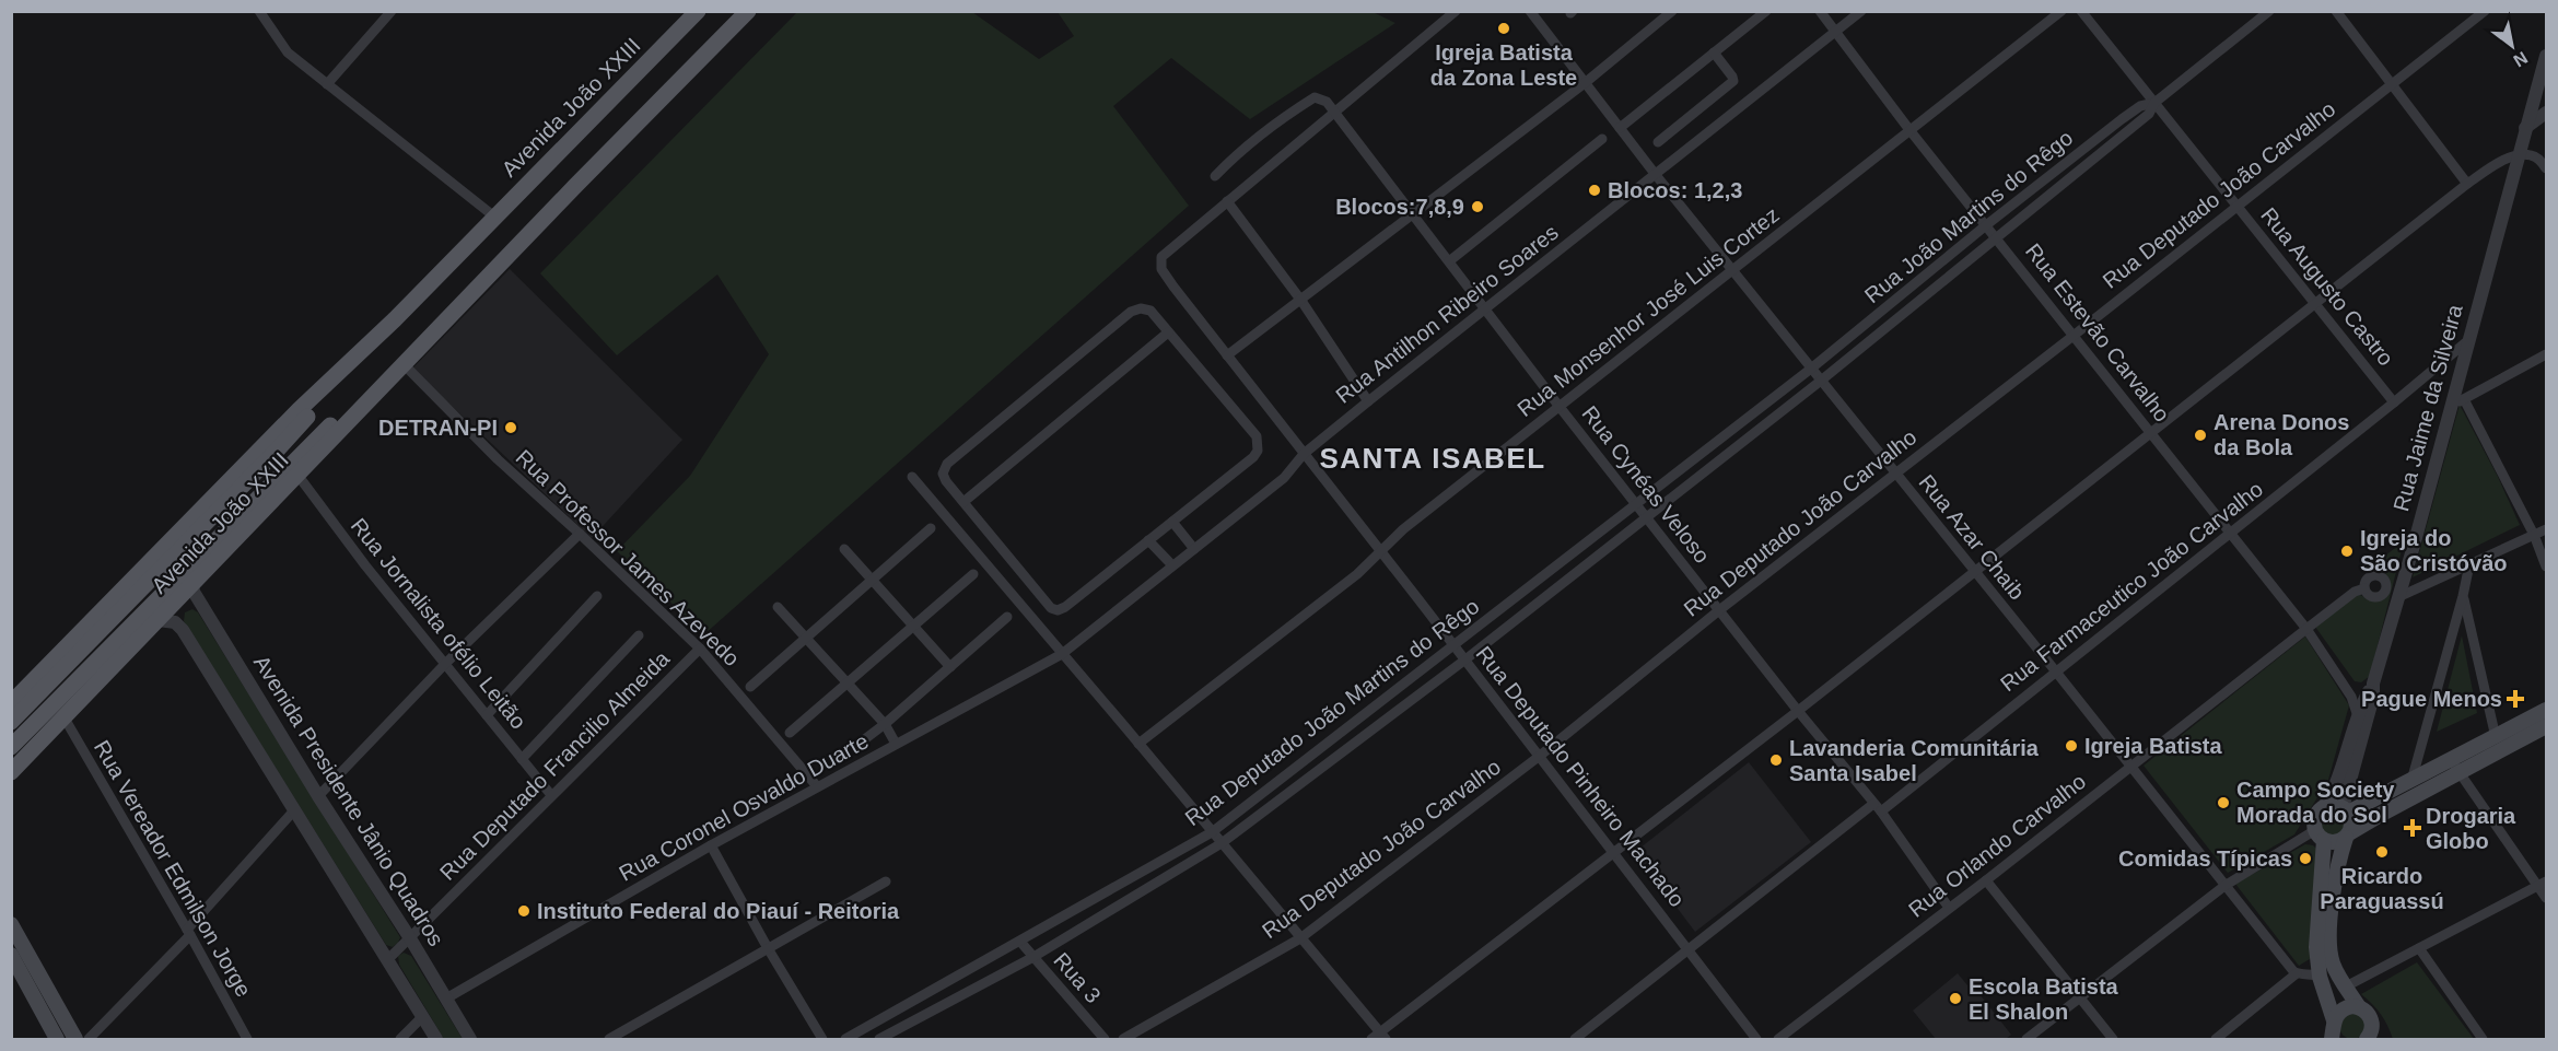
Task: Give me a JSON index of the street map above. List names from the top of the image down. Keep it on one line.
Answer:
{"streets":{"main road":["Avenida João XXIII"],"street":["Rua Deputado João Carvalho","Rua João Martins do Rêgo","Rua Augusto Castro","Rua Monsenhor José Luis Cortez","Rua Antilhon Ribeiro Soares","Rua Estevão Carvalho","Rua Jaime da Silveira","Rua Cynéas Veloso","Rua Azar Chaib","Rua Professor James Azevedo","Rua Farmaceutico João Carvalho","Rua Jornalista ofélio Leitão","Rua Deputado João Martins do Rêgo","Rua Deputado Francilio Almeida","Rua Deputado Pinheiro Machado","Avenida Presidente Jânio Quadros","Rua Coronel Osvaldo Duarte","Rua Orlando Carvalho","Rua Vereador Edmilson Jorge","Rua 3"]},"crossings":[["Avenida João XXIII","Rua Professor James Azevedo"],["Avenida João XXIII","Rua Jornalista ofélio Leitão"],["Avenida João XXIII","Avenida Presidente Jânio Quadros"],["Avenida João XXIII","Rua Vereador Edmilson Jorge"],["Rua Deputado João Carvalho","Rua Augusto Castro"],["Rua Deputado João Carvalho","Rua Estevão Carvalho"],["Rua Deputado João Carvalho","Rua Cynéas Veloso"],["Rua Deputado João Carvalho","Rua Azar Chaib"],["Rua Deputado João Carvalho","Rua Deputado Pinheiro Machado"],["Rua João Martins do Rêgo","Rua Augusto Castro"],["Rua João Martins do Rêgo","Rua Estevão Carvalho"],["Rua João Martins do Rêgo","Rua Azar Chaib"],["Rua João Martins do Rêgo","Rua Deputado João Martins do Rêgo"],["Rua Augusto Castro","Rua Farmaceutico João Carvalho"],["Rua Monsenhor José Luis Cortez","Rua Estevão Carvalho"],["Rua Monsenhor José Luis Cortez","Rua Cynéas Veloso"],["Rua Monsenhor José Luis Cortez","Rua Azar Chaib"],["Rua Monsenhor José Luis Cortez","Rua Deputado Pinheiro Machado"],["Rua Antilhon Ribeiro Soares","Rua Estevão Carvalho"],["Rua Antilhon Ribeiro Soares","Rua Cynéas Veloso"],["Rua Antilhon Ribeiro Soares","Rua Azar Chaib"],["Rua Antilhon Ribeiro Soares","Rua Deputado Pinheiro Machado"],["Rua Antilhon Ribeiro Soares","Rua Coronel Osvaldo Duarte"],["Rua Estevão Carvalho","Rua Farmaceutico João Carvalho"],["Rua Estevão Carvalho","Rua Orlando Carvalho"],["Rua Jaime da Silveira","Rua Farmaceutico João Carvalho"],["Rua Cynéas Veloso","Rua Farmaceutico João Carvalho"],["Rua Cynéas Veloso","Rua Deputado João Martins do Rêgo"],["Rua Cynéas Veloso","Rua Orlando Carvalho"],["Rua Azar Chaib","Rua Farmaceutico João Carvalho"],["Rua Azar Chaib","Rua Deputado João Martins do Rêgo"],["Rua Azar Chaib","Rua Orlando Carvalho"],["Rua Professor James Azevedo","Rua Deputado Francilio Almeida"],["Rua Professor James Azevedo","Rua Coronel Osvaldo Duarte"],["Rua Farmaceutico João Carvalho","Rua Deputado Pinheiro Machado"],["Rua Jornalista ofélio Leitão","Rua Deputado Francilio Almeida"],["Rua Deputado João Martins do Rêgo","Rua Deputado Pinheiro Machado"],["Rua Deputado João Martins do Rêgo","Rua 3"],["Rua Deputado Francilio Almeida","Avenida Presidente Jânio Quadros"],["Avenida Presidente Jânio Quadros","Rua Coronel Osvaldo Duarte"]],"districts":["SANTA ISABEL"],"places":{"other":["Igreja Batista da Zona Leste","Blocos: 1,2,3","Blocos:7,8,9","DETRAN-PI","Arena Donos da Bola","Igreja do São Cristóvão","Igreja Batista","Lavanderia Comunitária Santa Isabel","Campo Society Morada do Sol","Ricardo Paraguassú","Comidas Típicas","Instituto Federal do Piauí - Reitoria","Escola Batista El Shalon"],"health":["Pague Menos","Drogaria Globo"]},"north":"bottom right"}
